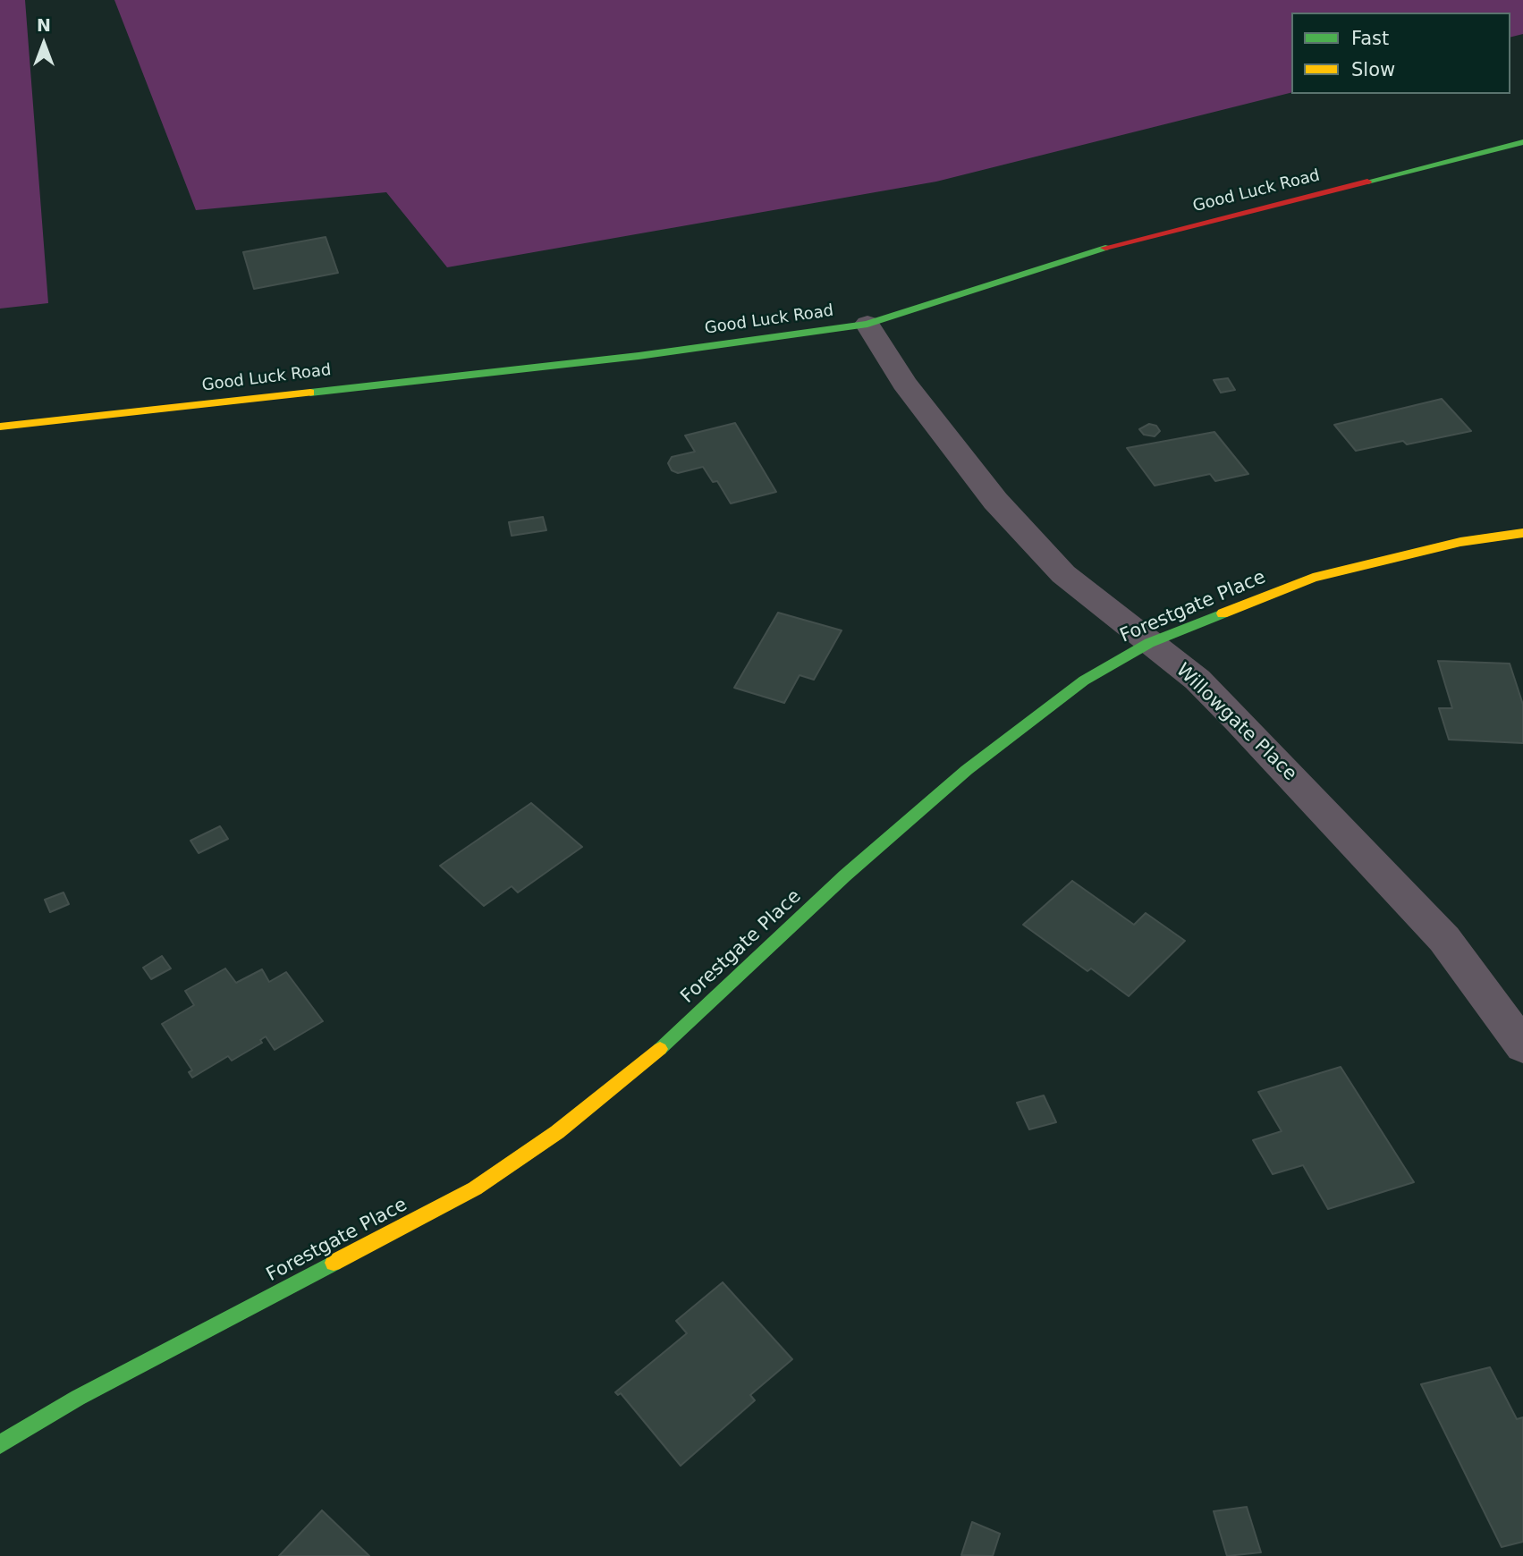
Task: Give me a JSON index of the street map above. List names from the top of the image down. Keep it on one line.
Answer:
{"streets":{"street":["Good Luck Road","Forestgate Place","Willowgate Place"]},"crossings":[["Good Luck Road","Willowgate Place"],["Forestgate Place","Willowgate Place"]],"legend":["Fast","Slow"],"north":"top"}
